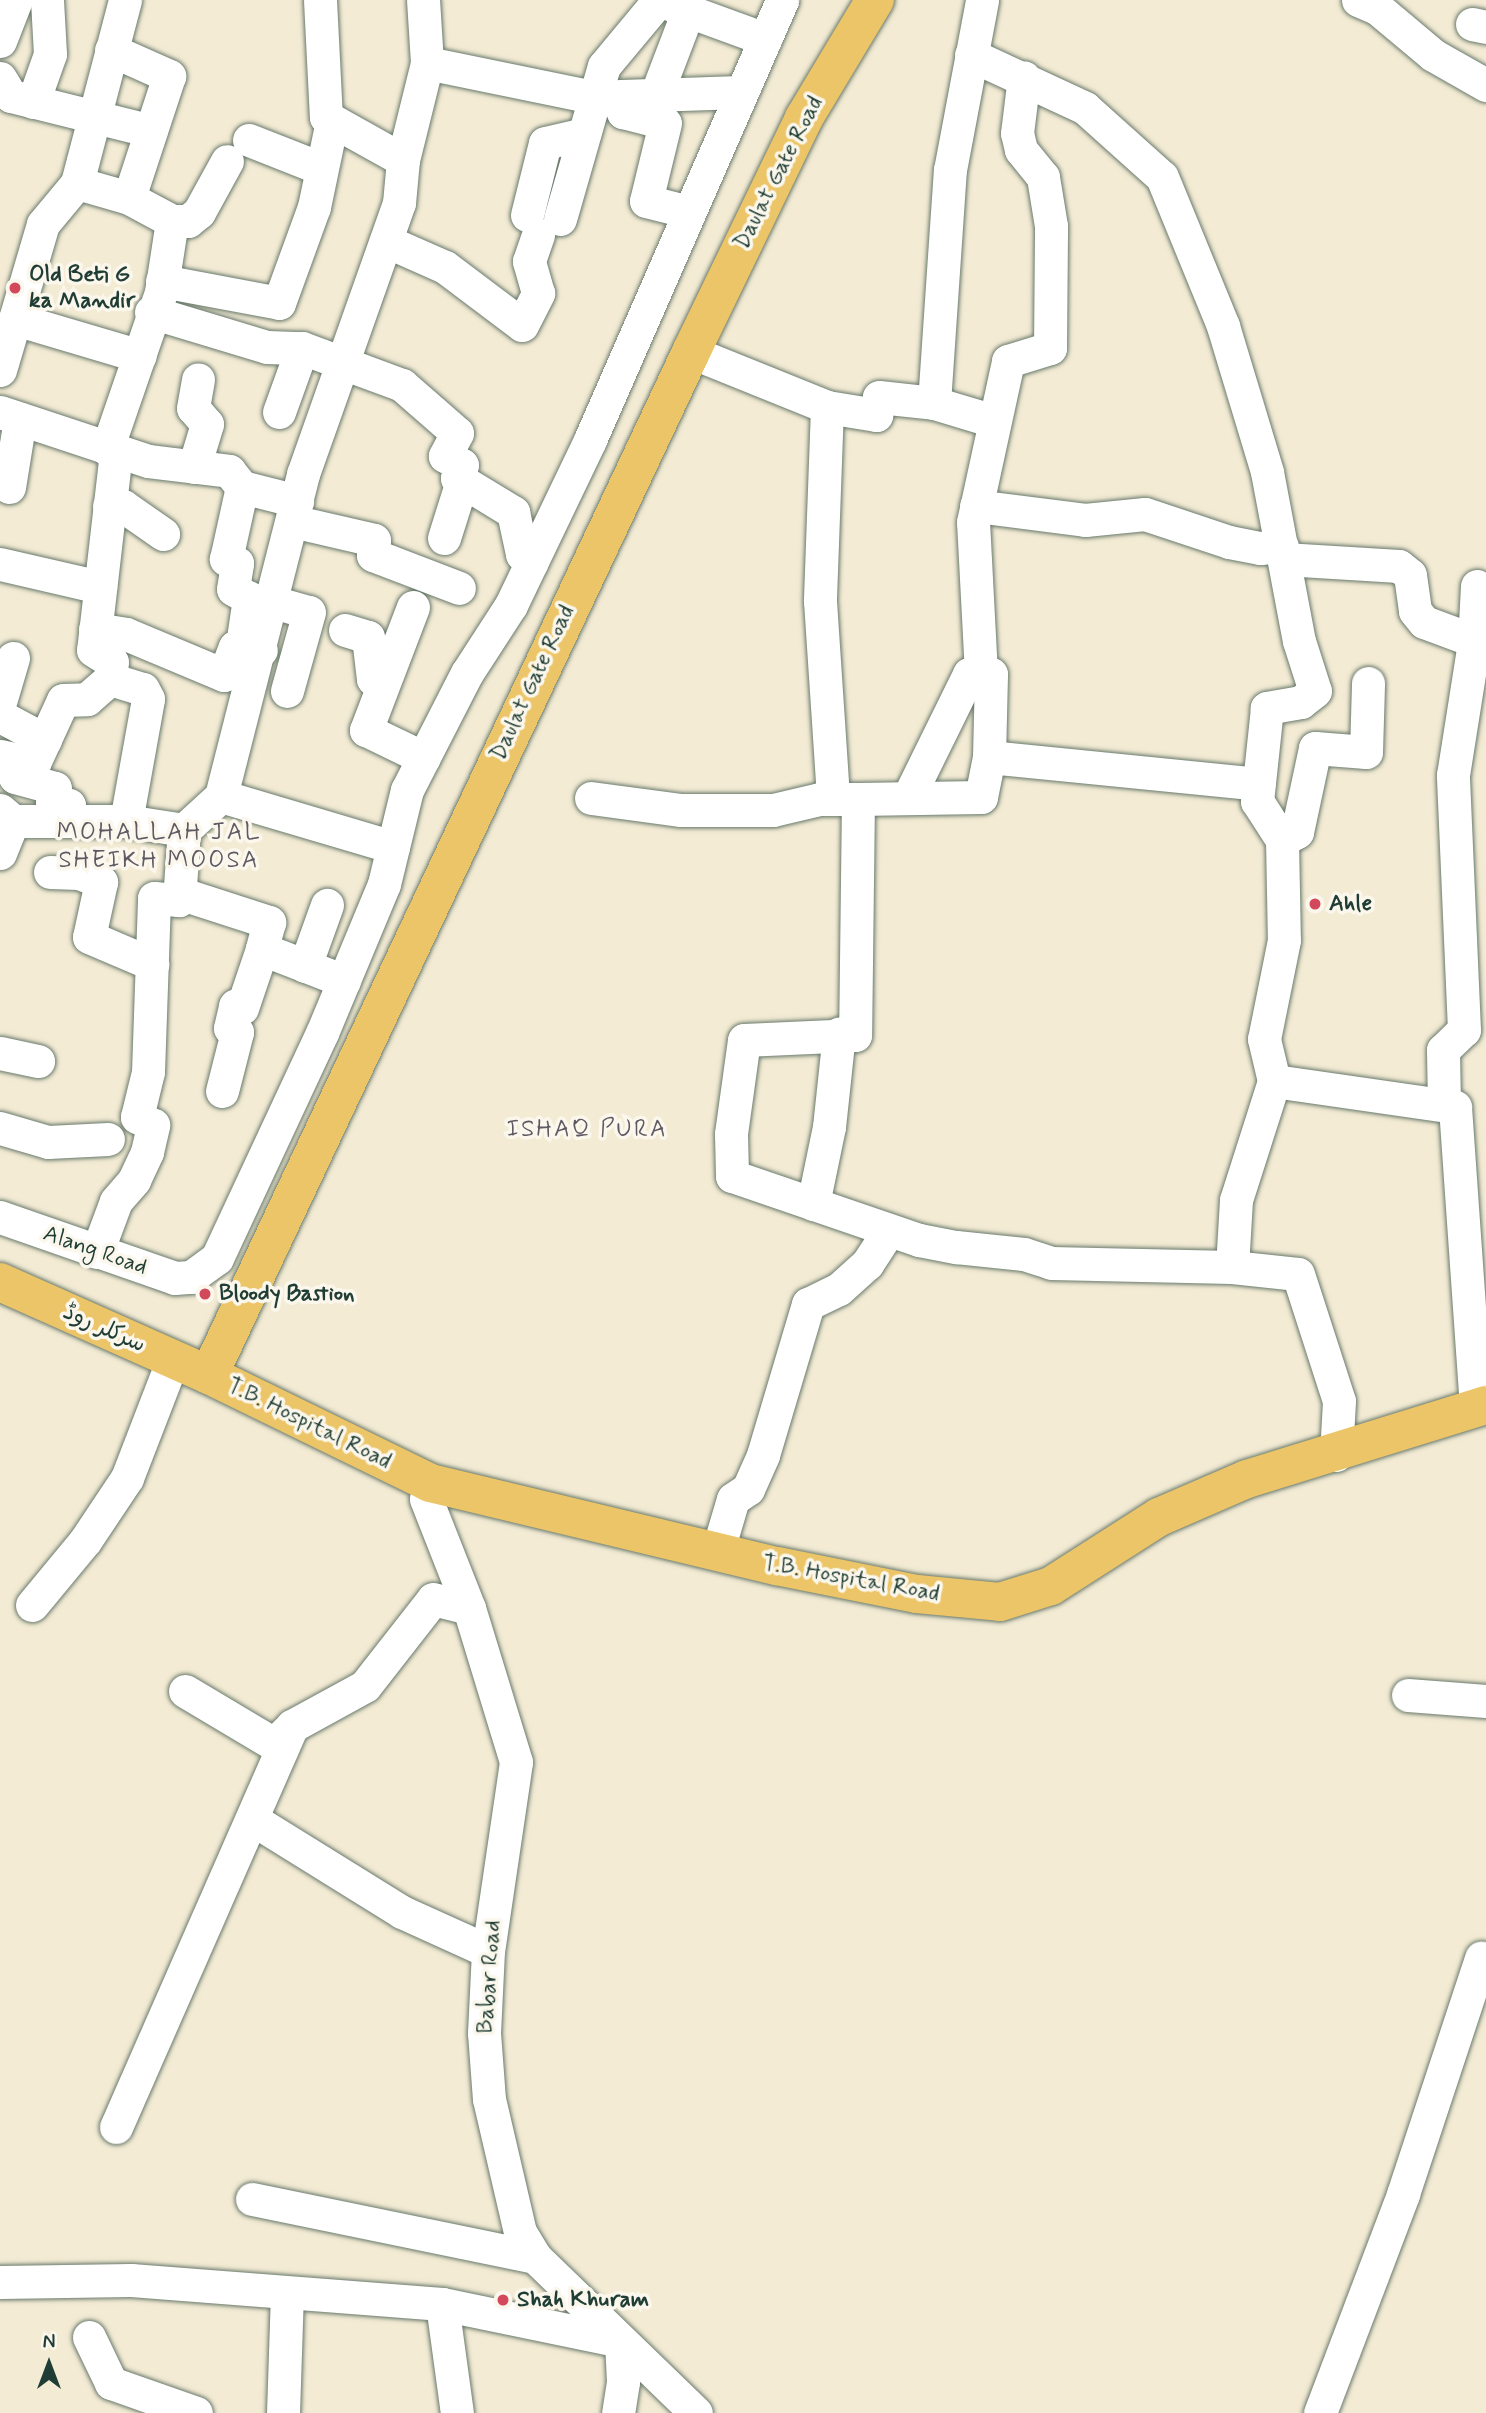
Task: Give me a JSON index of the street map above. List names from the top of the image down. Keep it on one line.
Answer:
{"streets":{"main road":["Daulat Gate Road","سرکلر روڈ","T.B. Hospital Road"],"street":["Alang Road","Babar Road"]},"crossings":[["Daulat Gate Road","سرکلر روڈ"],["Daulat Gate Road","T.B. Hospital Road"],["سرکلر روڈ","T.B. Hospital Road"],["T.B. Hospital Road","Babar Road"]],"districts":["MOHALLAH JAL SHEIKH MOOSA","ISHAQ PURA"],"places":["Old Beti G ka Mandir","Ahle","Bloody Bastion","Shah Khuram"],"north":"top"}
